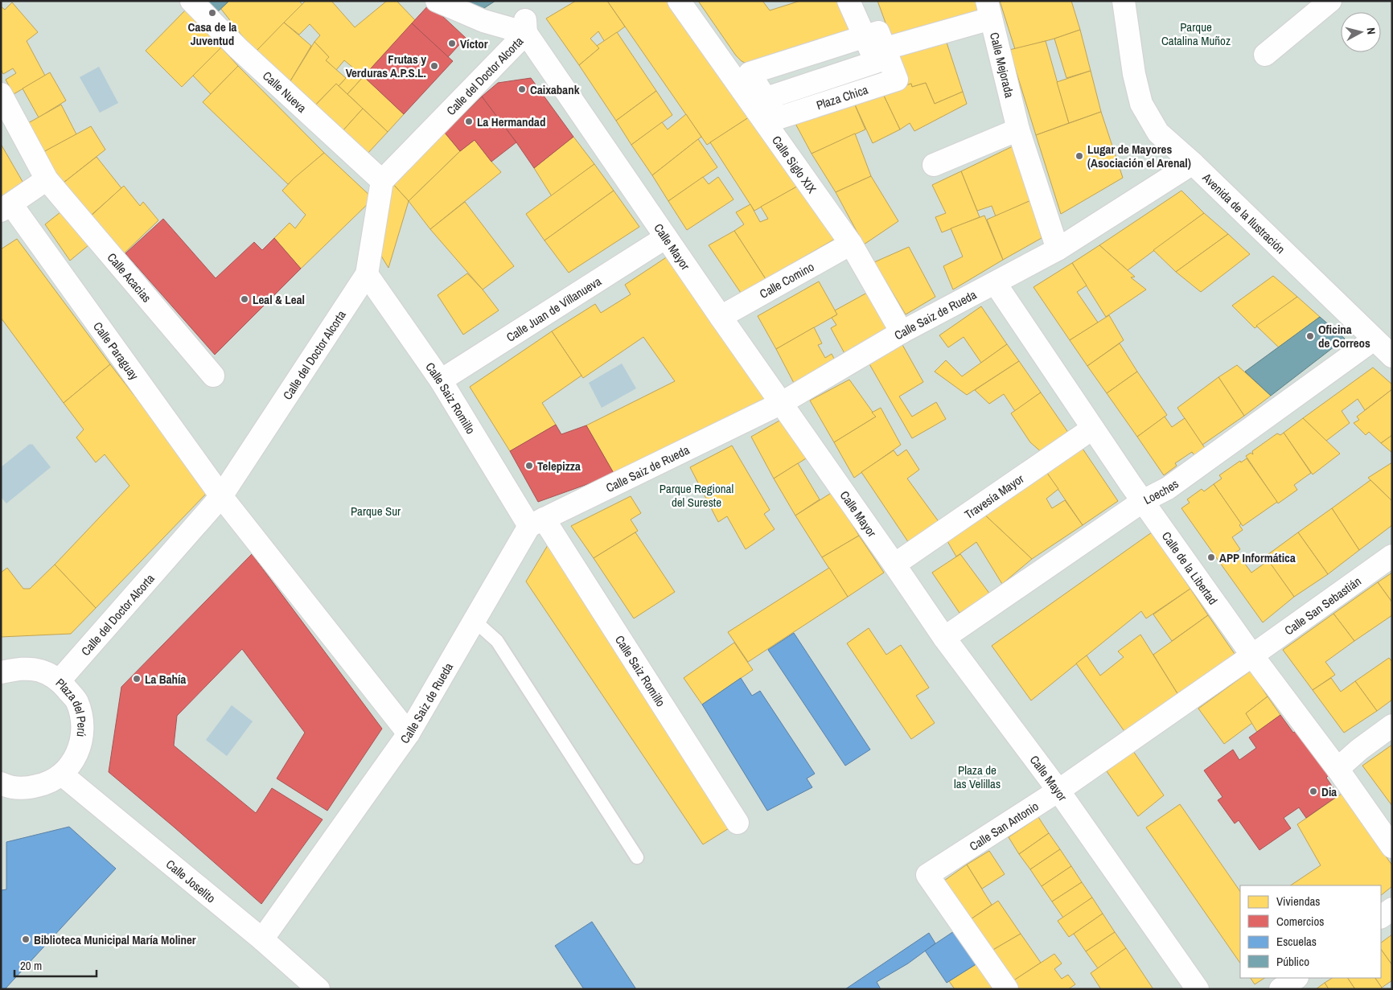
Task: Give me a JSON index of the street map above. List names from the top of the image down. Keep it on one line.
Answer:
{"streets":{"street":["Calle Mejorada","Calle del Doctor Alcorta","Calle Nueva","Plaza Chica","Calle Siglo XIX","Avenida de la Ilustración","Calle Mayor","Calle Acacias","Calle Comino","Calle Juan de Villanueva","Calle Saiz de Rueda","Calle Paraguay","Calle Saiz Romillo","Loeches","Travesía Mayor","Calle de la Libertad","Calle San Sebastián","Plaza del Perú","Calle San Antonio","Calle Joselito"]},"crossings":[["Calle Mejorada","Calle Saiz de Rueda"],["Calle del Doctor Alcorta","Calle Nueva"],["Calle del Doctor Alcorta","Calle Mayor"],["Calle del Doctor Alcorta","Calle Paraguay"],["Calle del Doctor Alcorta","Calle Saiz Romillo"],["Calle del Doctor Alcorta","Plaza del Perú"],["Plaza Chica","Calle Siglo XIX"],["Calle Siglo XIX","Calle Comino"],["Calle Siglo XIX","Calle Saiz de Rueda"],["Avenida de la Ilustración","Calle Saiz de Rueda"],["Avenida de la Ilustración","Loeches"],["Calle Mayor","Calle Comino"],["Calle Mayor","Calle Juan de Villanueva"],["Calle Mayor","Calle Saiz de Rueda"],["Calle Mayor","Loeches"],["Calle Mayor","Travesía Mayor"],["Calle Mayor","Calle San Antonio"],["Calle Juan de Villanueva","Calle Saiz Romillo"],["Calle Saiz de Rueda","Calle Paraguay"],["Calle Saiz de Rueda","Calle Saiz Romillo"],["Calle Saiz de Rueda","Calle de la Libertad"],["Calle Saiz de Rueda","Calle Joselito"],["Loeches","Calle de la Libertad"],["Travesía Mayor","Calle de la Libertad"],["Calle de la Libertad","Calle San Sebastián"],["Calle de la Libertad","Calle San Antonio"],["Calle San Sebastián","Calle San Antonio"],["Plaza del Perú","Calle Joselito"]],"parks":["Parque Catalina Muñoz","Parque Regional del Sureste","Parque Sur","Plaza de las Velillas"],"places":["Casa de la Juventud","Víctor","Frutas y Verduras A.P.S.L.","Caixabank","La Hermandad","Lugar de Mayores (Asociación el Arenal)","Leal & Leal","Oficina de Correos","Telepizza","APP Informática","La Bahía","Dia","Biblioteca Municipal María Moliner"],"legend":["Viviendas","Comercios","Escuelas","Público"],"scale_bar":"20 m","north":"right"}
